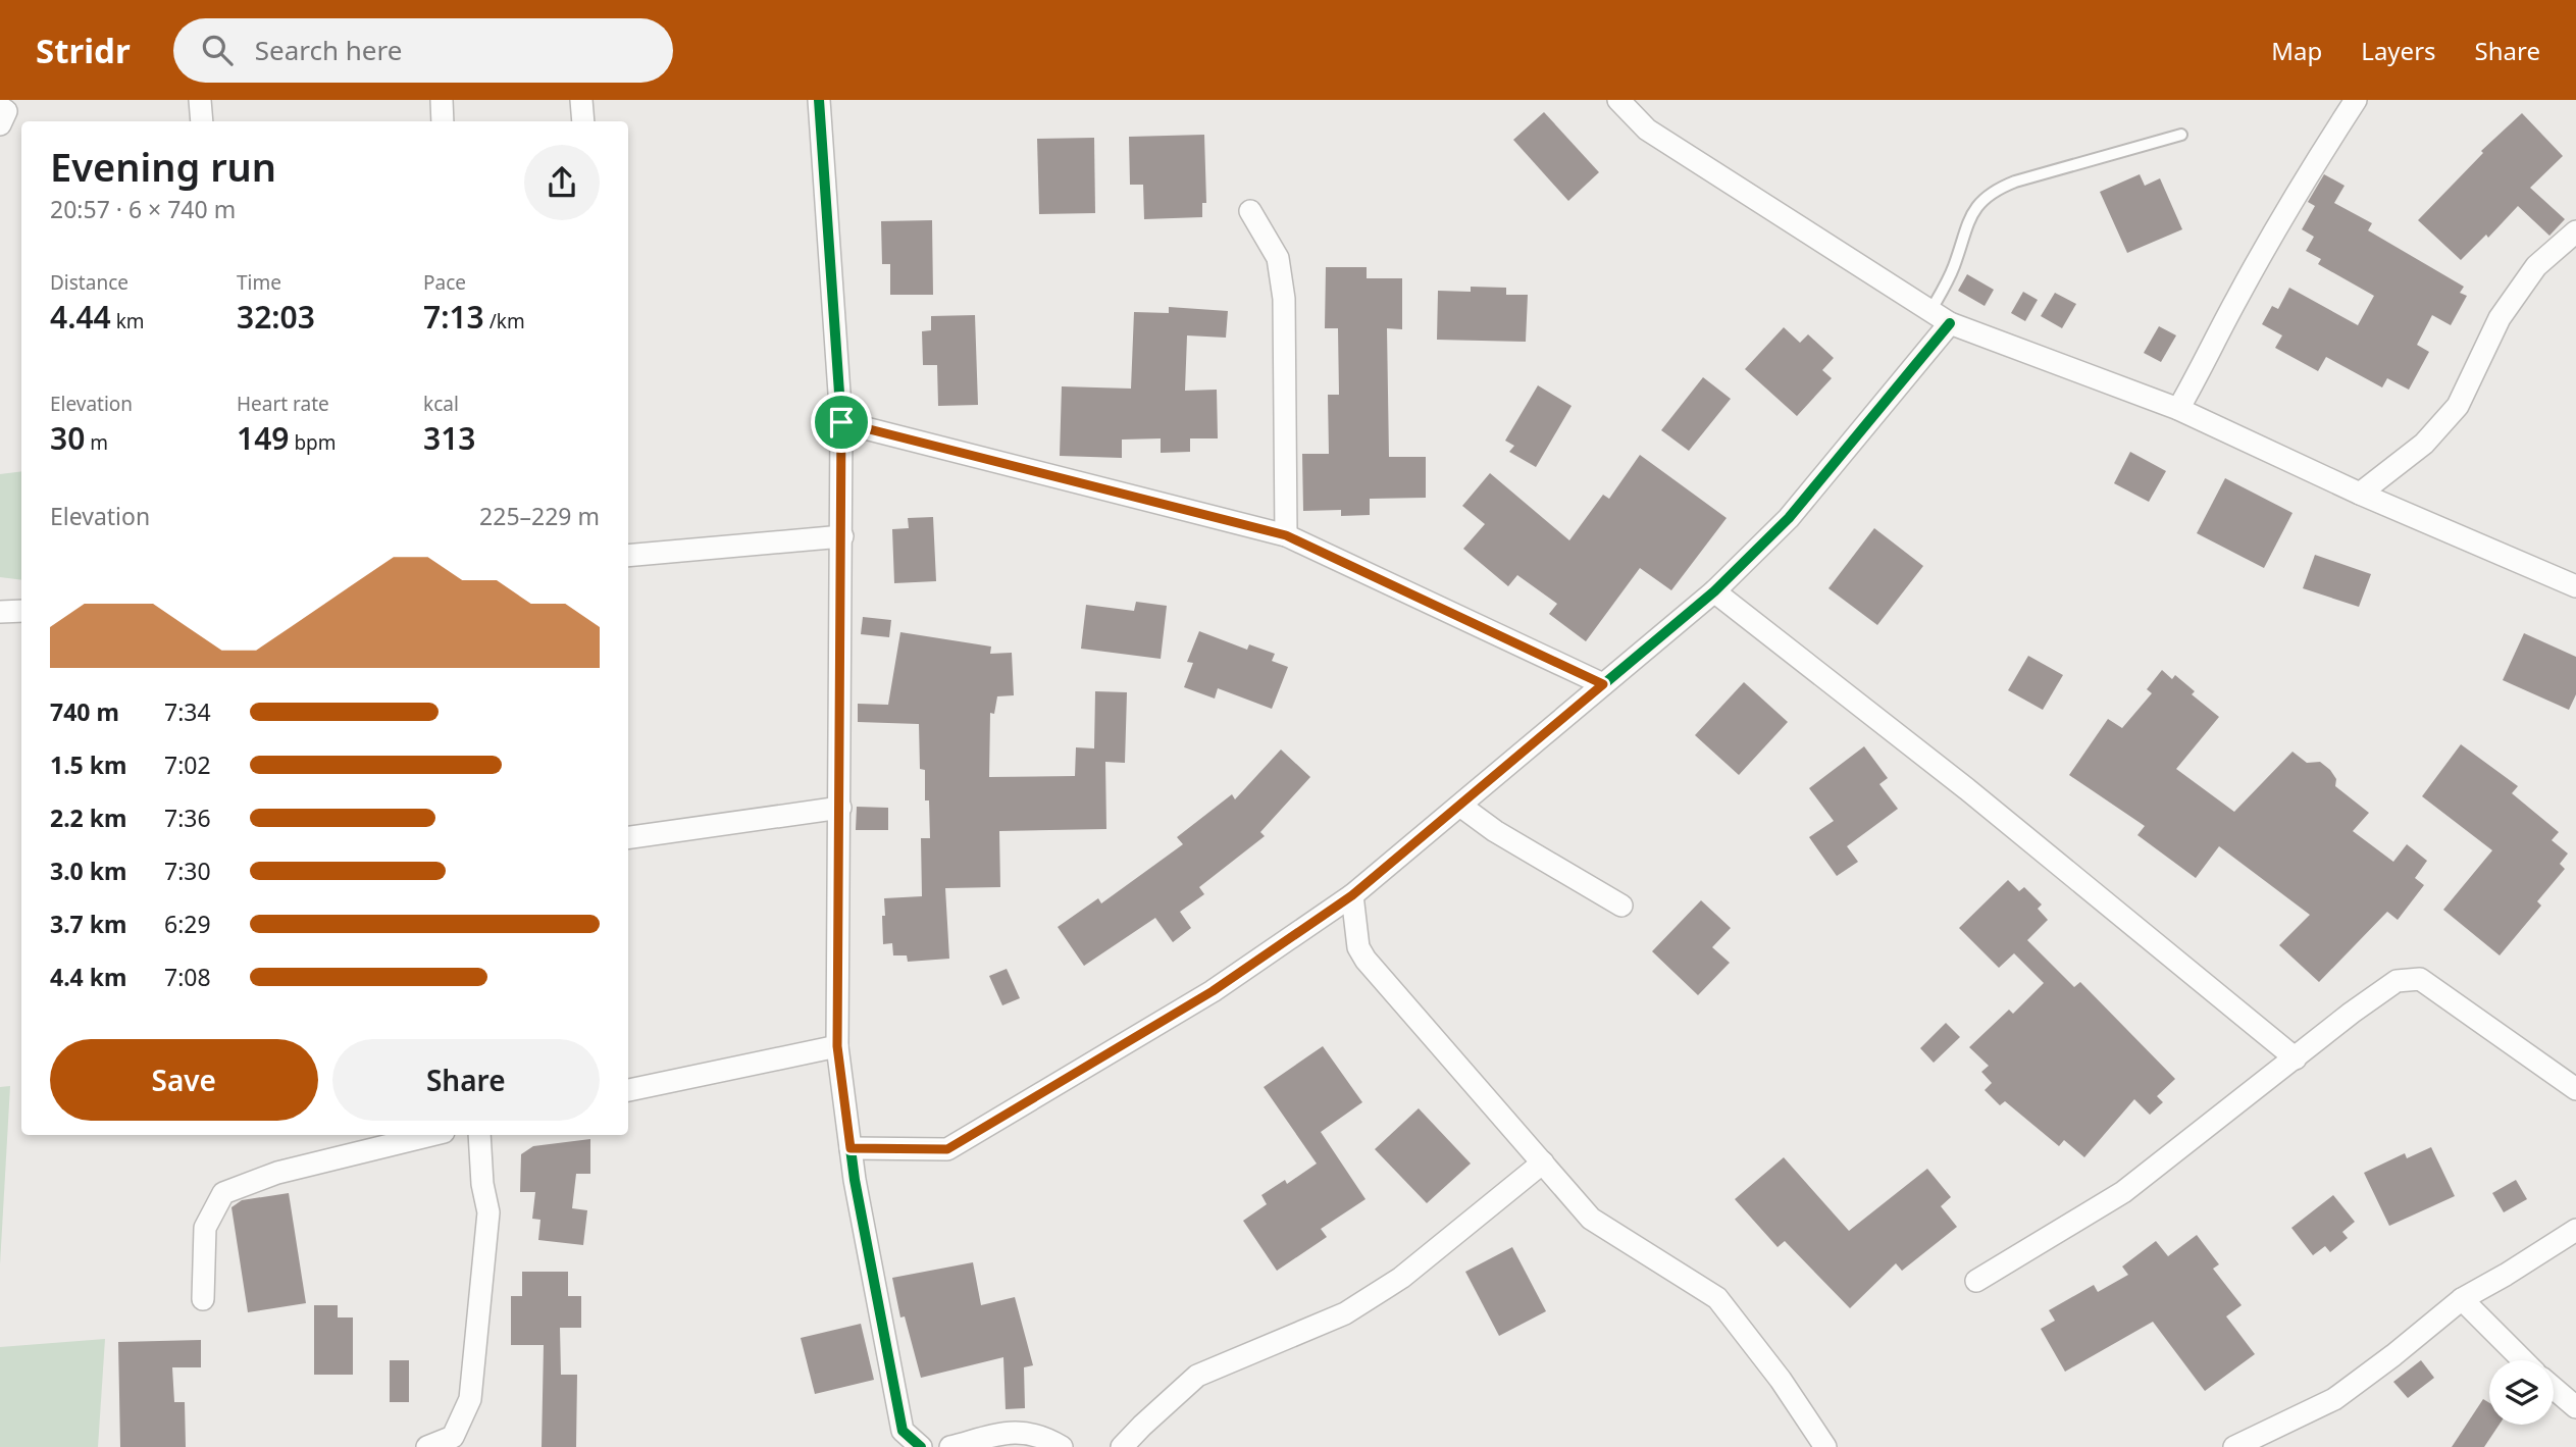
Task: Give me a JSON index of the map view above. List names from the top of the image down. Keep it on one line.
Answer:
{"page":{"header":"Stridr","search":"Search here","nav":["Map","Layers","Share"],"heading":["Evening run","20:57 · 6 × 740 m"],"stats":[["Distance","4.44 km"],["Time","32:03"],["Pace","7:13 /km"],["Elevation","30 m"],["Heart rate","149 bpm"],["kcal","313"]],"chart":["Elevation","225–229 m"],"list":[{"name":"740 m","note":"7:34"},{"name":"1.5 km","note":"7:02"},{"name":"2.2 km","note":"7:36"},{"name":"3.0 km","note":"7:30"},{"name":"3.7 km","note":"6:29"},{"name":"4.4 km","note":"7:08"}],"buttons":["Save","Share"]}}
